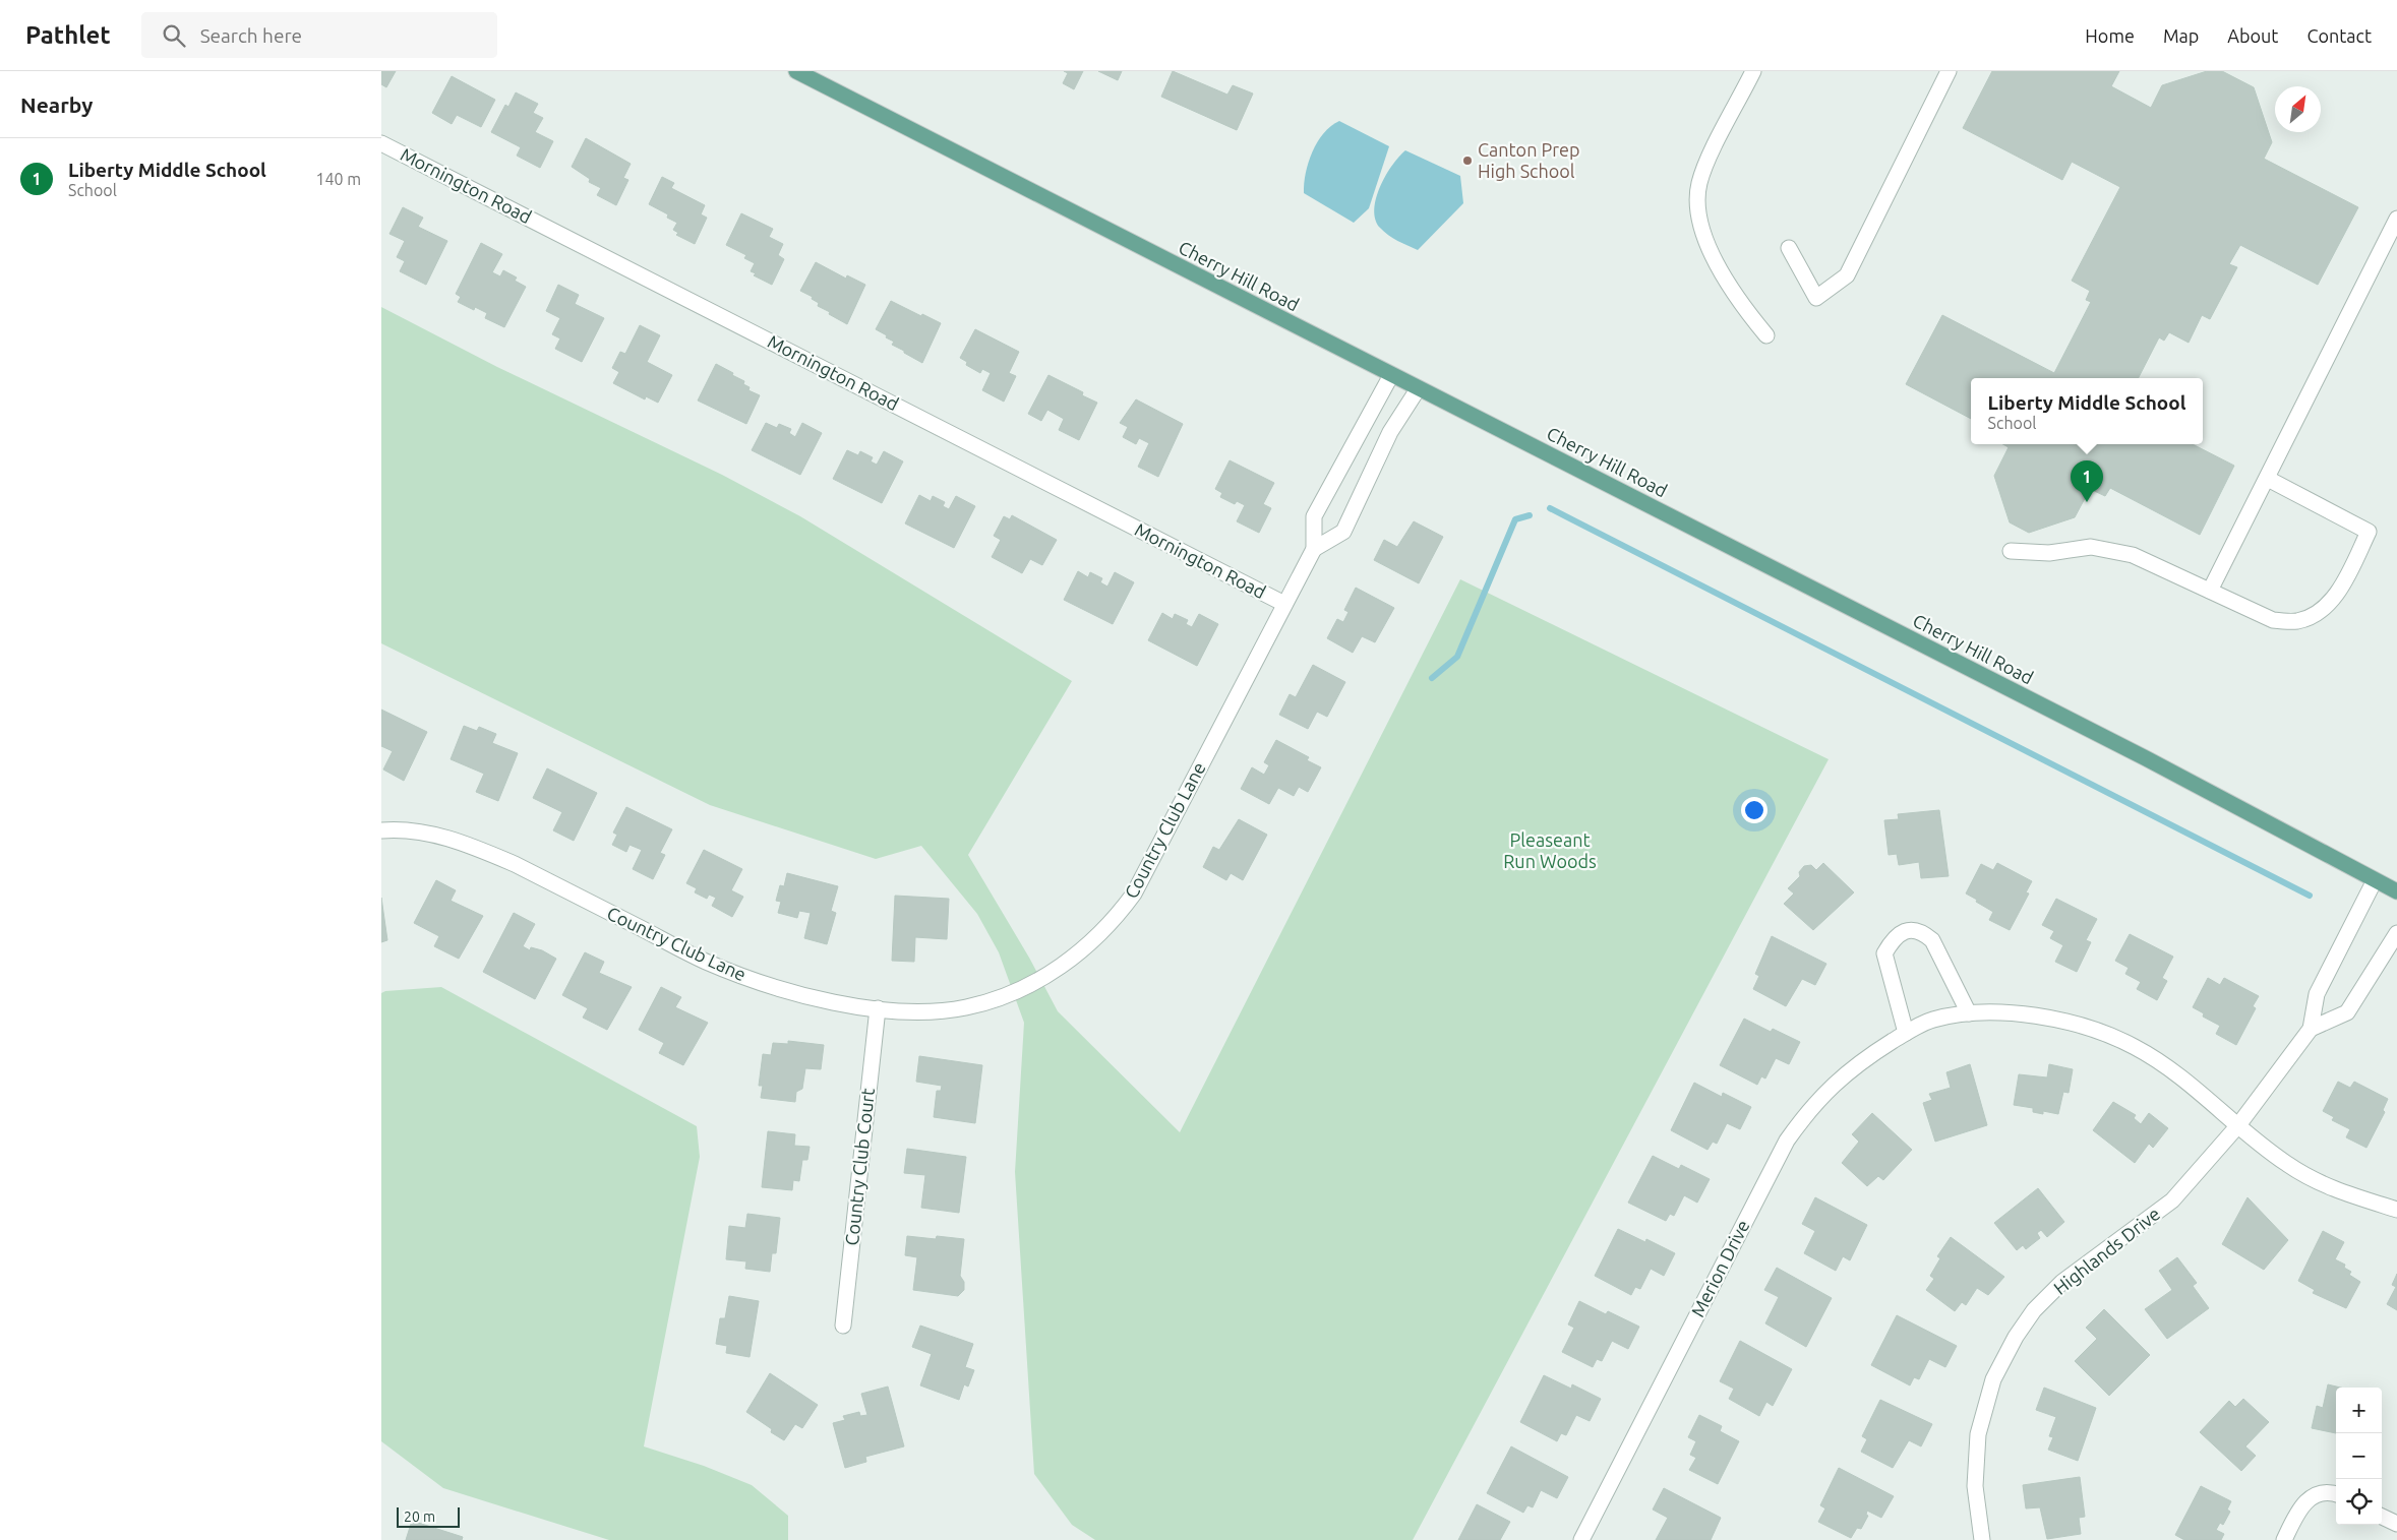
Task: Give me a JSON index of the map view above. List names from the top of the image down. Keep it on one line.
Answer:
{"streets":{"main road":["Cherry Hill Road"],"street":["Mornington Road","Country Club Lane","Country Club Court","Highlands Drive","Merion Drive"]},"crossings":[["Mornington Road","Country Club Lane"],["Cherry Hill Road","Country Club Lane"],["Cherry Hill Road","Highlands Drive"],["Country Club Lane","Country Club Court"],["Highlands Drive","Merion Drive"]],"parks":["Pleaseant Run Woods"],"places":["Canton Prep High School"],"scale_bar":"20 m","north":"top right","page":{"header":"Pathlet","search":"Search here","nav":["Home","Map","About","Contact"],"heading":"Nearby","list":[{"mark":"1","name":"Liberty Middle School","note":"School","value":"140 m"}],"popup":["Liberty Middle School","School"],"pins":"1","map_buttons":["+","−"],"scale":"20 m"}}
